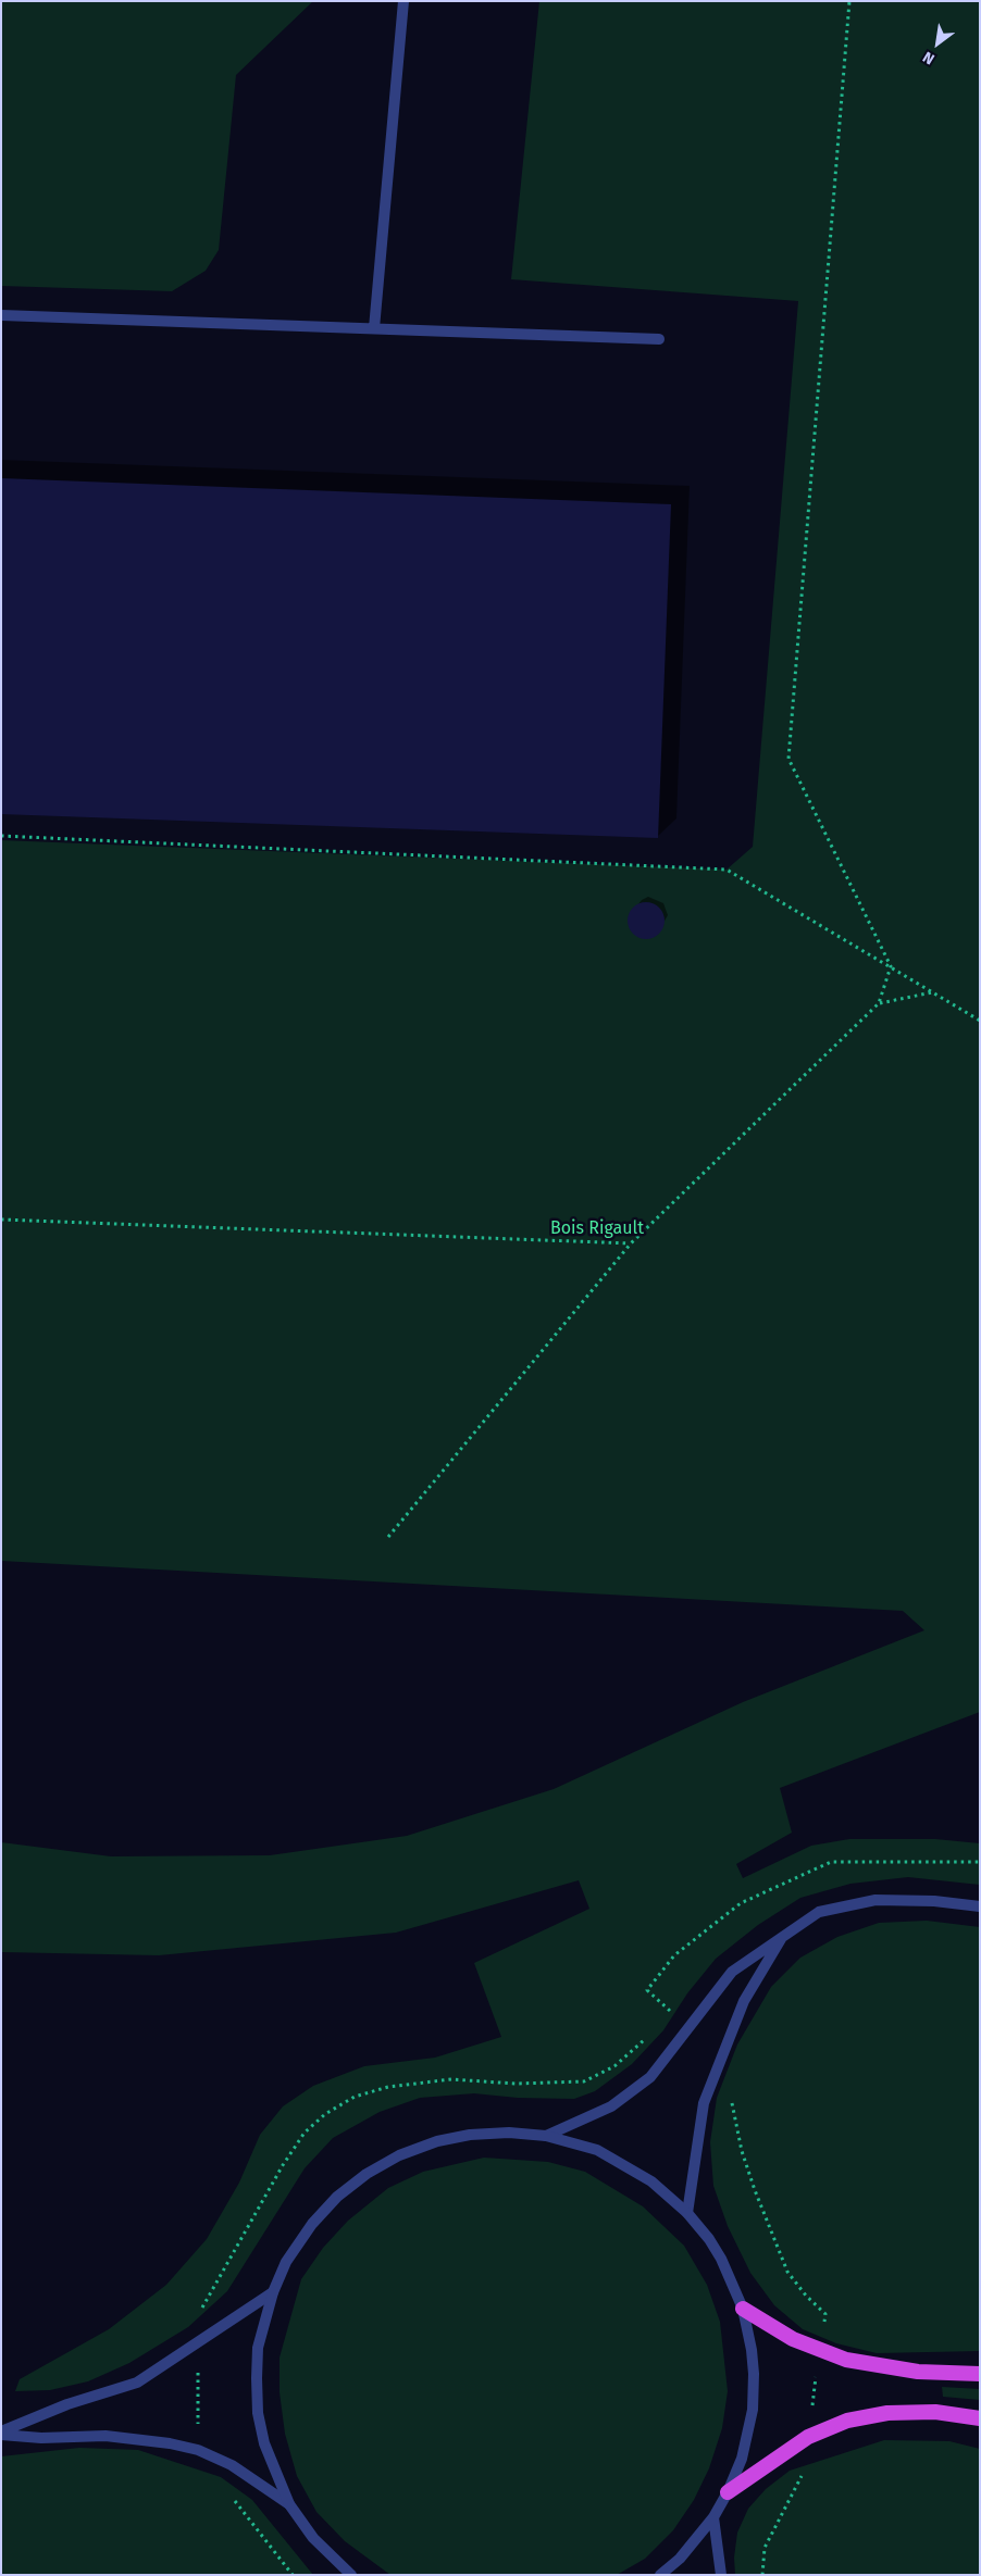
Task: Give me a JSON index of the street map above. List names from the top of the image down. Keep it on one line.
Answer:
{"parks":["Bois Rigault"],"north":"bottom left"}
